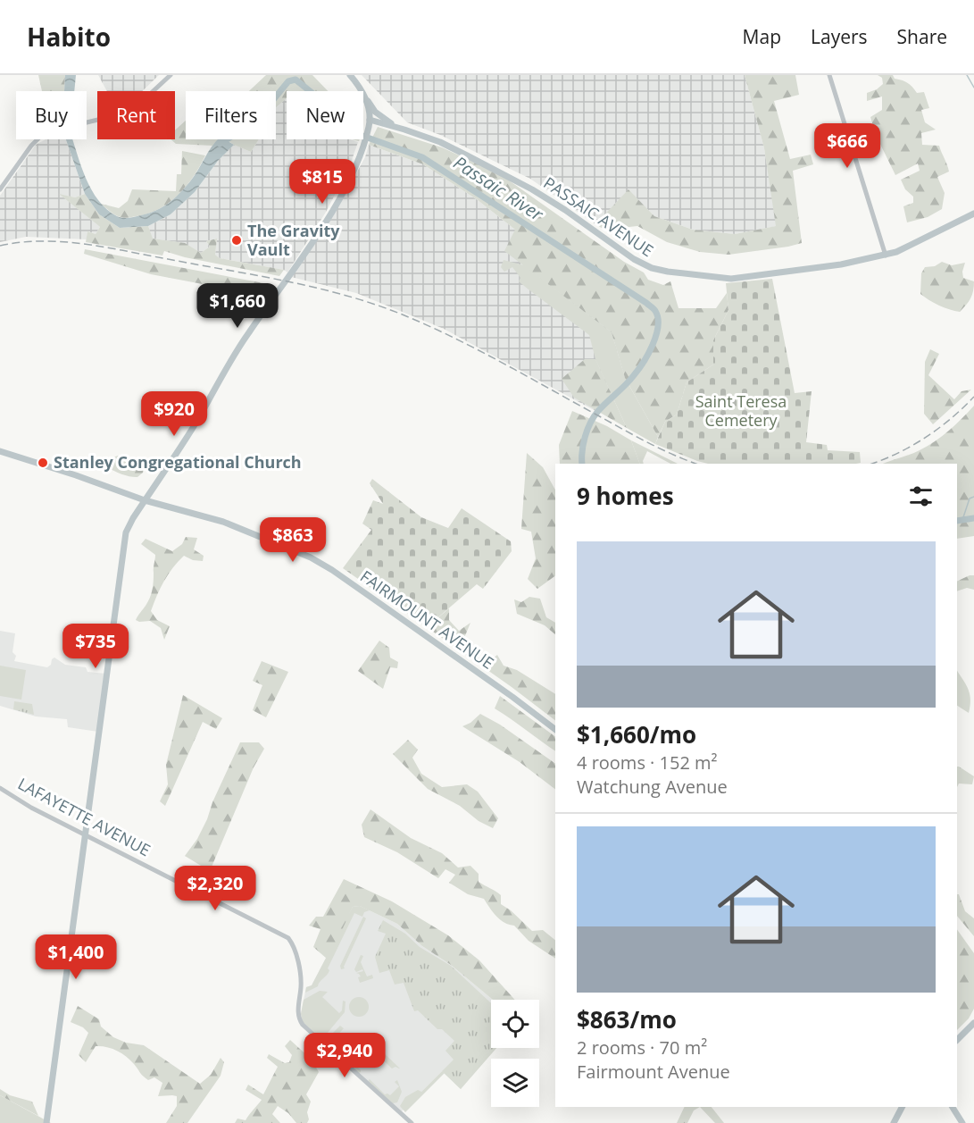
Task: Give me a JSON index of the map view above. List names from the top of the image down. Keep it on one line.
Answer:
{"streets":{"main road":["PASSAIC AVENUE","FAIRMOUNT AVENUE"],"street":["LAFAYETTE AVENUE"]},"water":["Passaic River"],"parks":["Saint Teresa Cemetery"],"places":["The Gravity Vault","Stanley Congregational Church"],"page":{"header":"Habito","nav":["Map","Layers","Share"],"chip":["Buy","Rent","Filters","New"],"price":["$666","$815","$1,660","$920","$863","$735","$2,320","$1,400","$2,940"],"heading":"9 homes","list":[{"name":"$1,660/mo","note":"4 rooms · 152 m² · Watchung Avenue"},{"name":"$863/mo","note":"2 rooms · 70 m² · Fairmount Avenue"}]}}
